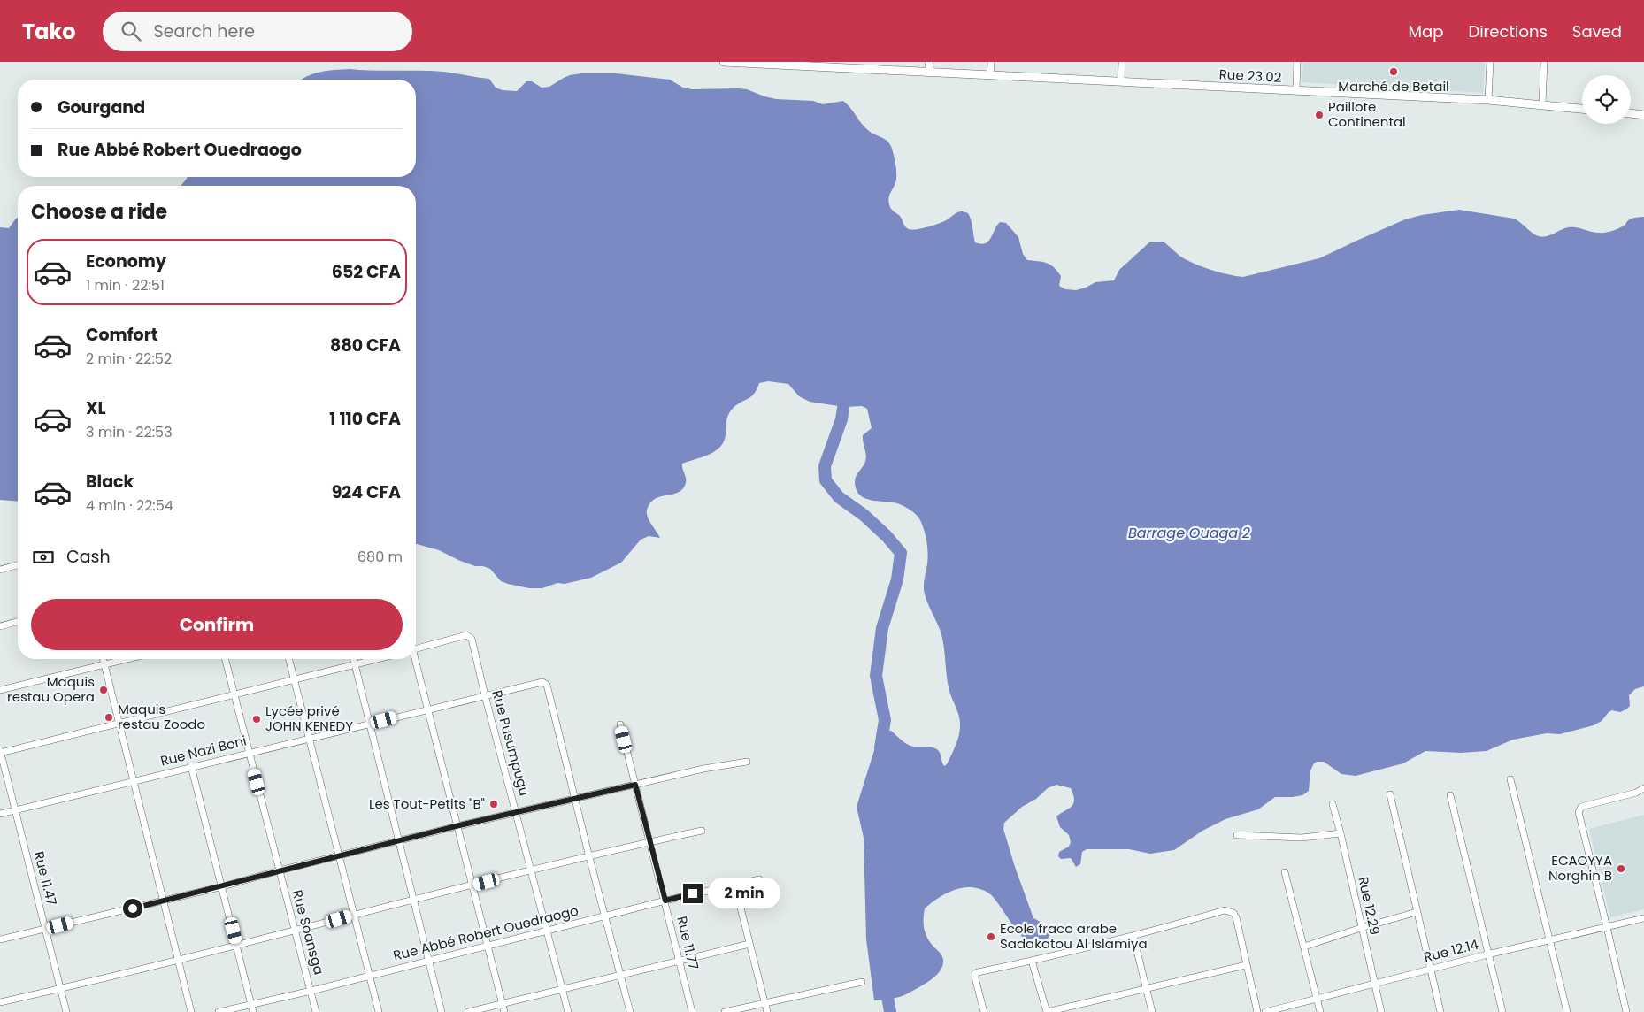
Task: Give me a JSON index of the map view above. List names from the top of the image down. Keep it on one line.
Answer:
{"streets":{"street":["Rue 23.02","Rue Pusumpugu","Rue Nazi Boni","Rue 11.47","Rue 12.29","Rue Soansga","Rue Abbé Robert Ouedraogo","Rue 11.77","Rue 12.14"]},"crossings":[["Rue Pusumpugu","Rue Nazi Boni"],["Rue Pusumpugu","Rue Abbé Robert Ouedraogo"],["Rue Nazi Boni","Rue 11.47"],["Rue Nazi Boni","Rue Soansga"],["Rue 12.29","Rue 12.14"],["Rue Soansga","Rue Abbé Robert Ouedraogo"],["Rue Abbé Robert Ouedraogo","Rue 11.77"]],"water":["Barrage Ouaga 2"],"places":["Marché de Betail","Paillote Continental","Maquis restau Opera","Maquis restau Zoodo","Lycée privé JOHN KENEDY","Les Tout-Petits \"B\"","ECAOYYA Norghin B","Ecole fraco arabe Sadakatou Al Islamiya"],"page":{"header":"Tako","search":"Search here","nav":["Map","Directions","Saved"],"banner":["Gourgand","Rue Abbé Robert Ouedraogo"],"heading":"Choose a ride","list":[{"name":"Economy","note":"1 min · 22:51","value":"652 CFA"},{"name":"Comfort","note":"2 min · 22:52","value":"880 CFA"},{"name":"XL","note":"3 min · 22:53","value":"1 110 CFA"},{"name":"Black","note":"4 min · 22:54","value":"924 CFA"}],"pay":["Cash","680 m"],"buttons":"Confirm","bubble":"2 min"}}
